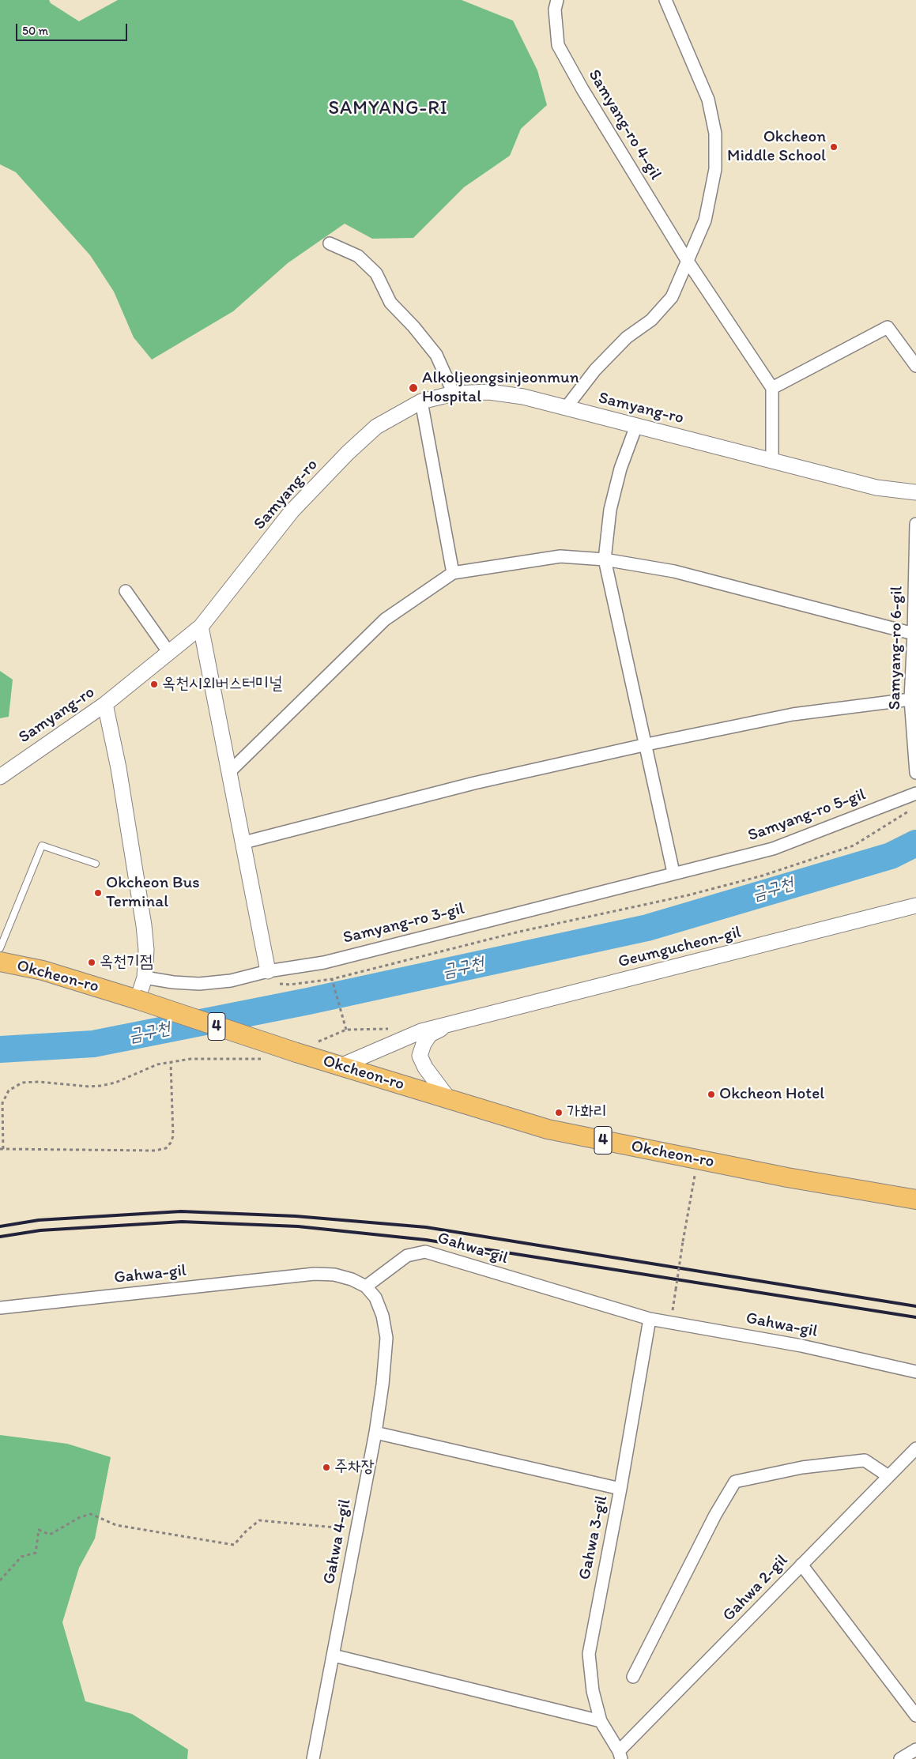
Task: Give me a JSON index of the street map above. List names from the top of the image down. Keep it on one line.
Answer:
{"streets":{"main road":["Okcheon-ro","4"],"street":["Samyang-ro 4-gil","Samyang-ro","Samyang-ro 6-gil","Samyang-ro 5-gil","Samyang-ro 3-gil","Geumgucheon-gil","Gahwa-gil","Gahwa 3-gil","Gahwa 4-gil","Gahwa 2-gil"]},"crossings":[["Samyang-ro 5-gil","Samyang-ro 3-gil"],["Gahwa-gil","Gahwa 3-gil"],["Gahwa-gil","Gahwa 4-gil"],["Gahwa 3-gil","Gahwa 2-gil"]],"districts":["SAMYANG-RI"],"water":["금구천"],"places":["Okcheon Middle School","Alkoljeongsinjeonmun Hospital","옥천시외버스터미널","Okcheon Bus Terminal","옥천기점","Okcheon Hotel","가화리","주차장"],"scale_bar":"50 m"}
